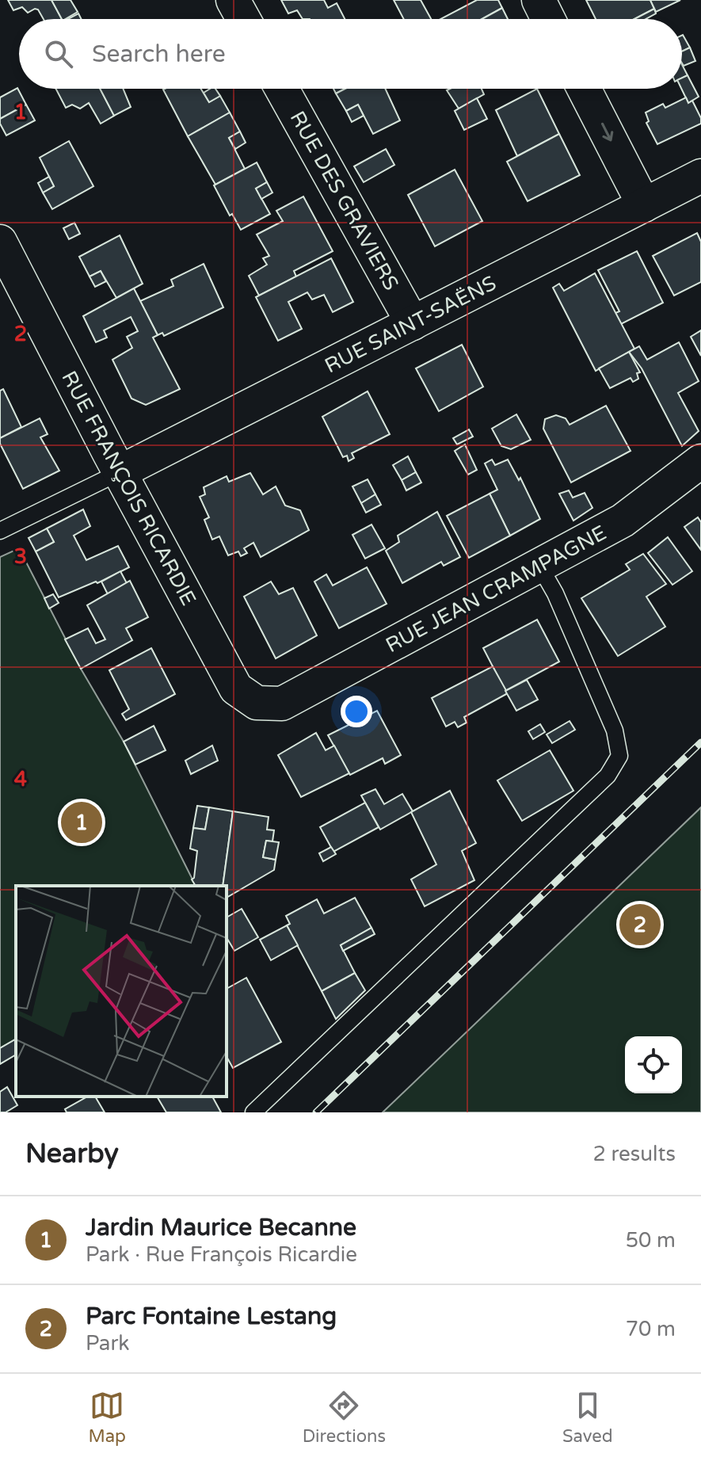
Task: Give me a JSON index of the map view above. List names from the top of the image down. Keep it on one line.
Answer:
{"streets":{"street":["RUE DES GRAVIERS","RUE SAINT-SAËNS","RUE FRANÇOIS RICARDIE","RUE JEAN CRAMPAGNE"]},"crossings":[["RUE DES GRAVIERS","RUE SAINT-SAËNS"],["RUE SAINT-SAËNS","RUE FRANÇOIS RICARDIE"],["RUE FRANÇOIS RICARDIE","RUE JEAN CRAMPAGNE"]],"page":{"search":"Search here","pins":["1","2"],"heading":["Nearby","2 results"],"list":[{"mark":"1","name":"Jardin Maurice Becanne","note":"Park · Rue François Ricardie","value":"50 m"},{"mark":"2","name":"Parc Fontaine Lestang","note":"Park","value":"70 m"}],"nav":["Map","Directions","Saved"]},"grid":{"rows":["1","2","3","4"]}}
